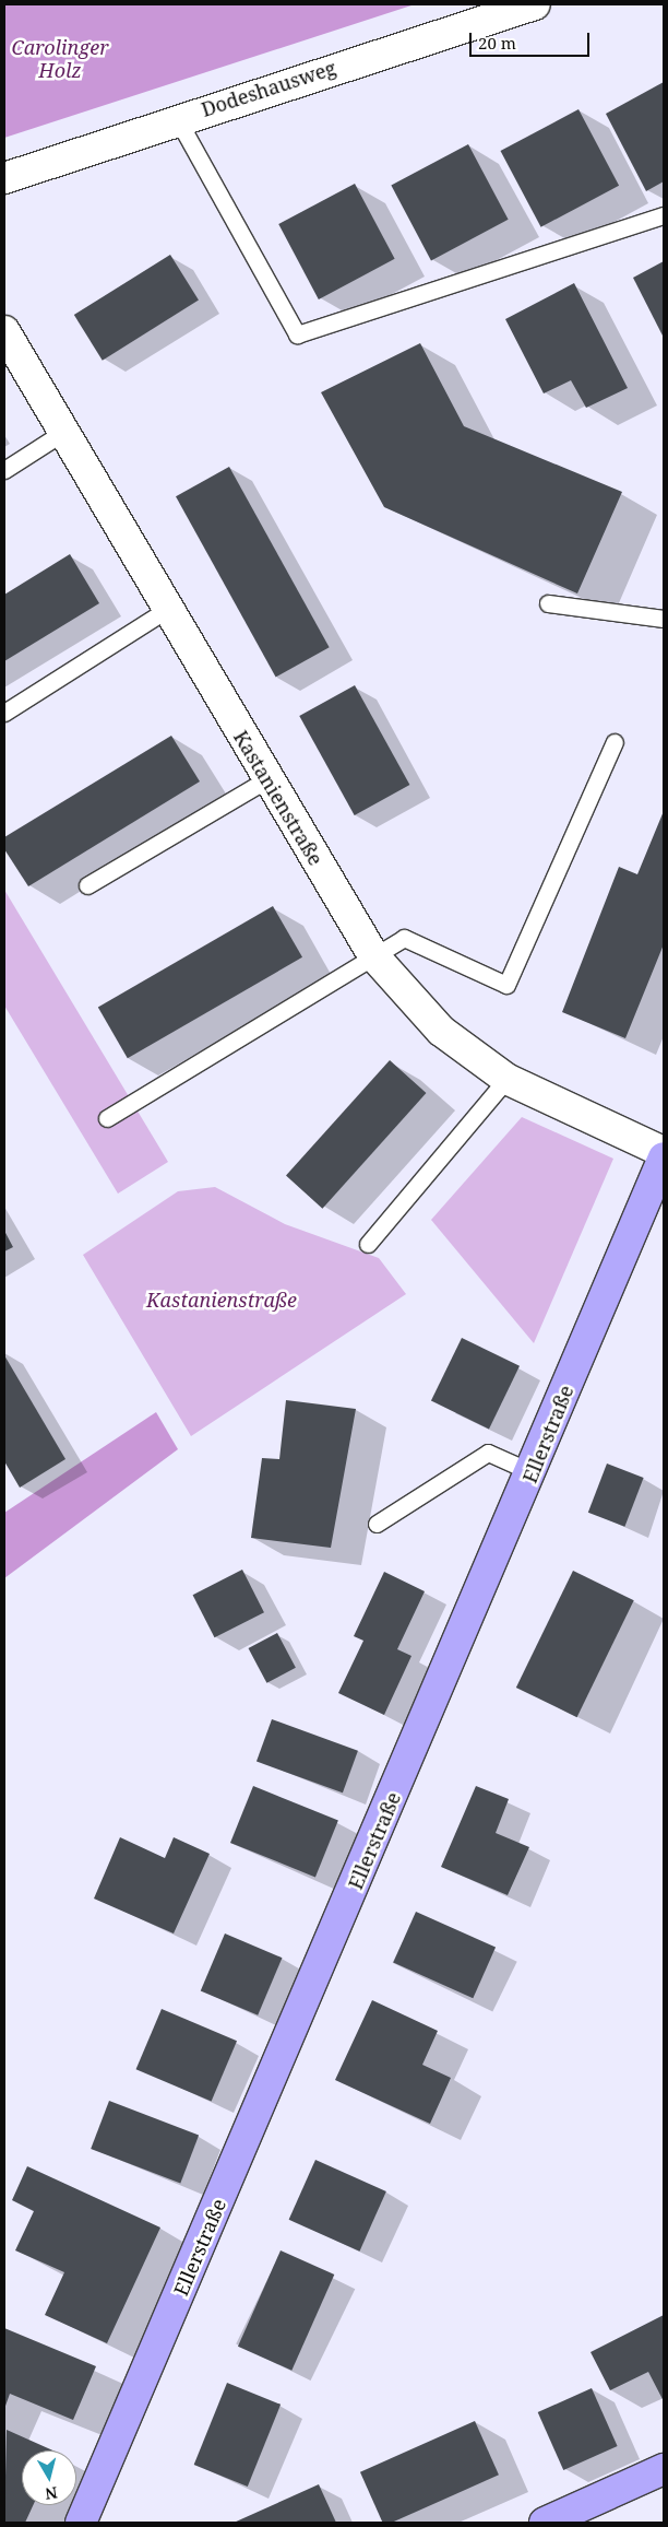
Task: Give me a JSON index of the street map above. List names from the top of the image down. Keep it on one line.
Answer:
{"streets":{"street":["Dodeshausweg","Kastanienstraße","Ellerstraße"]},"parks":["Carolinger Holz","Kastanienstraße"],"scale_bar":"20 m","north":"bottom"}
